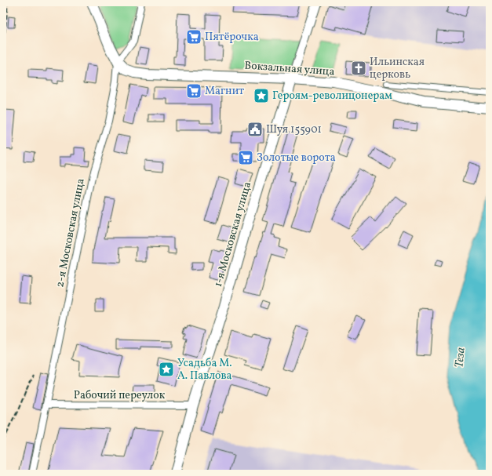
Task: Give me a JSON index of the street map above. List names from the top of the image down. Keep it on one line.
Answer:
{"streets":{"main road":["Вокзальная улица","1-я Московская улица"],"street":["2-я Московская улица","Рабочий переулок"]},"crossings":[["Вокзальная улица","2-я Московская улица"],["Вокзальная улица","1-я Московская улица"],["2-я Московская улица","Рабочий переулок"],["1-я Московская улица","Рабочий переулок"]],"water":["Теза"],"places":{"supermarket":["Пятёрочка","Магнит","Золотые ворота"],"church":["Ильинская церковь"],"place":["Героям-револицонерам","Усадьба М. А. Павлова"],"public building":["Шуя 155901"]}}
